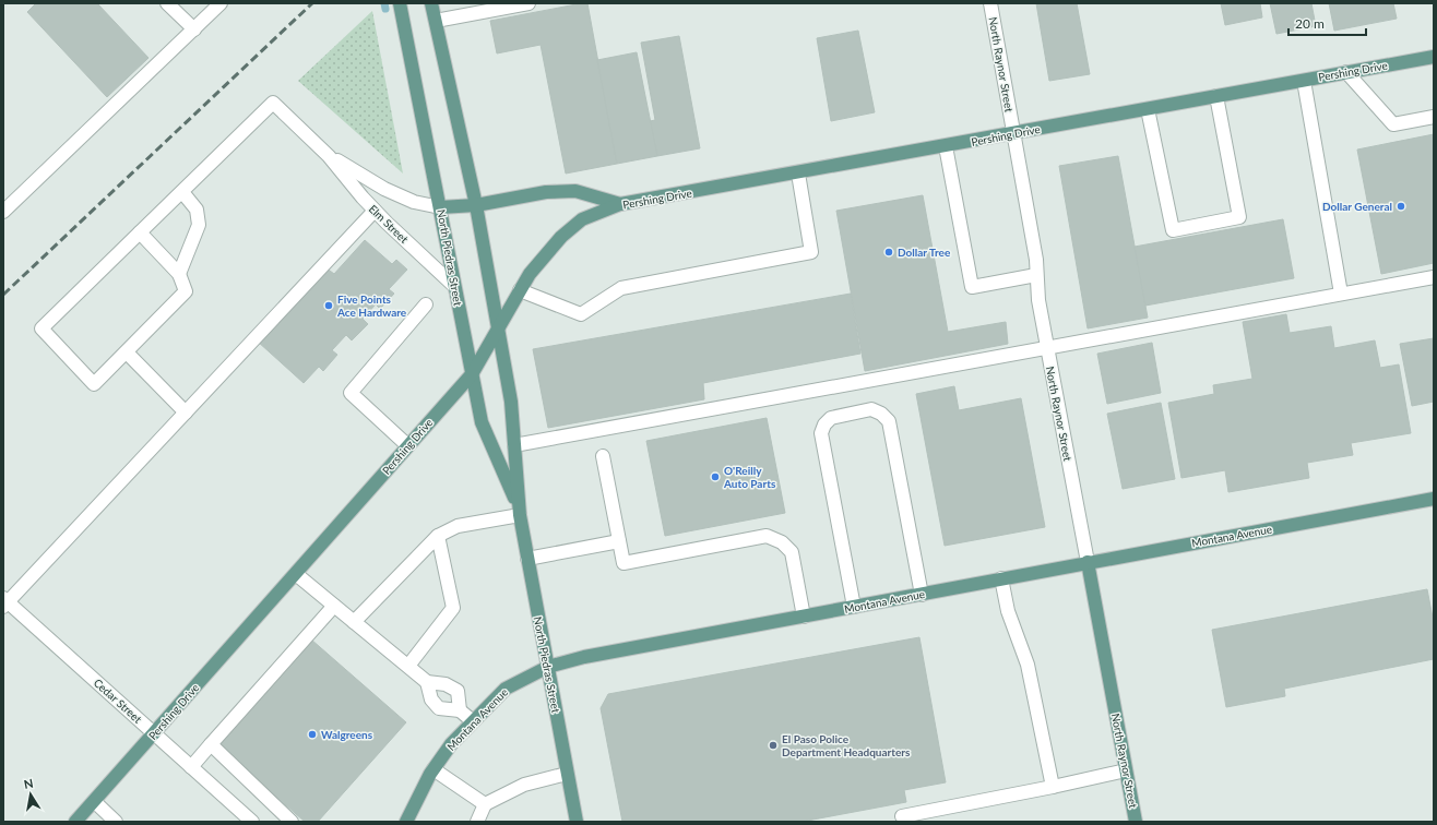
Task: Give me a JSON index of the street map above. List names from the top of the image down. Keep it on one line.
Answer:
{"streets":{"main road":["North Raynor Street","Pershing Drive","Elm Street","North Piedras Street","Montana Avenue"],"street":["Cedar Street"]},"crossings":[["North Raynor Street","Pershing Drive"],["North Raynor Street","Montana Avenue"],["Pershing Drive","Elm Street"],["Pershing Drive","North Piedras Street"],["Pershing Drive","Cedar Street"],["Elm Street","North Piedras Street"],["North Piedras Street","Montana Avenue"]],"places":["Dollar General","Dollar Tree","Five Points Ace Hardware","O'Reilly Auto Parts","Walgreens","El Paso Police Department Headquarters"],"scale_bar":"20 m","north":"top"}
